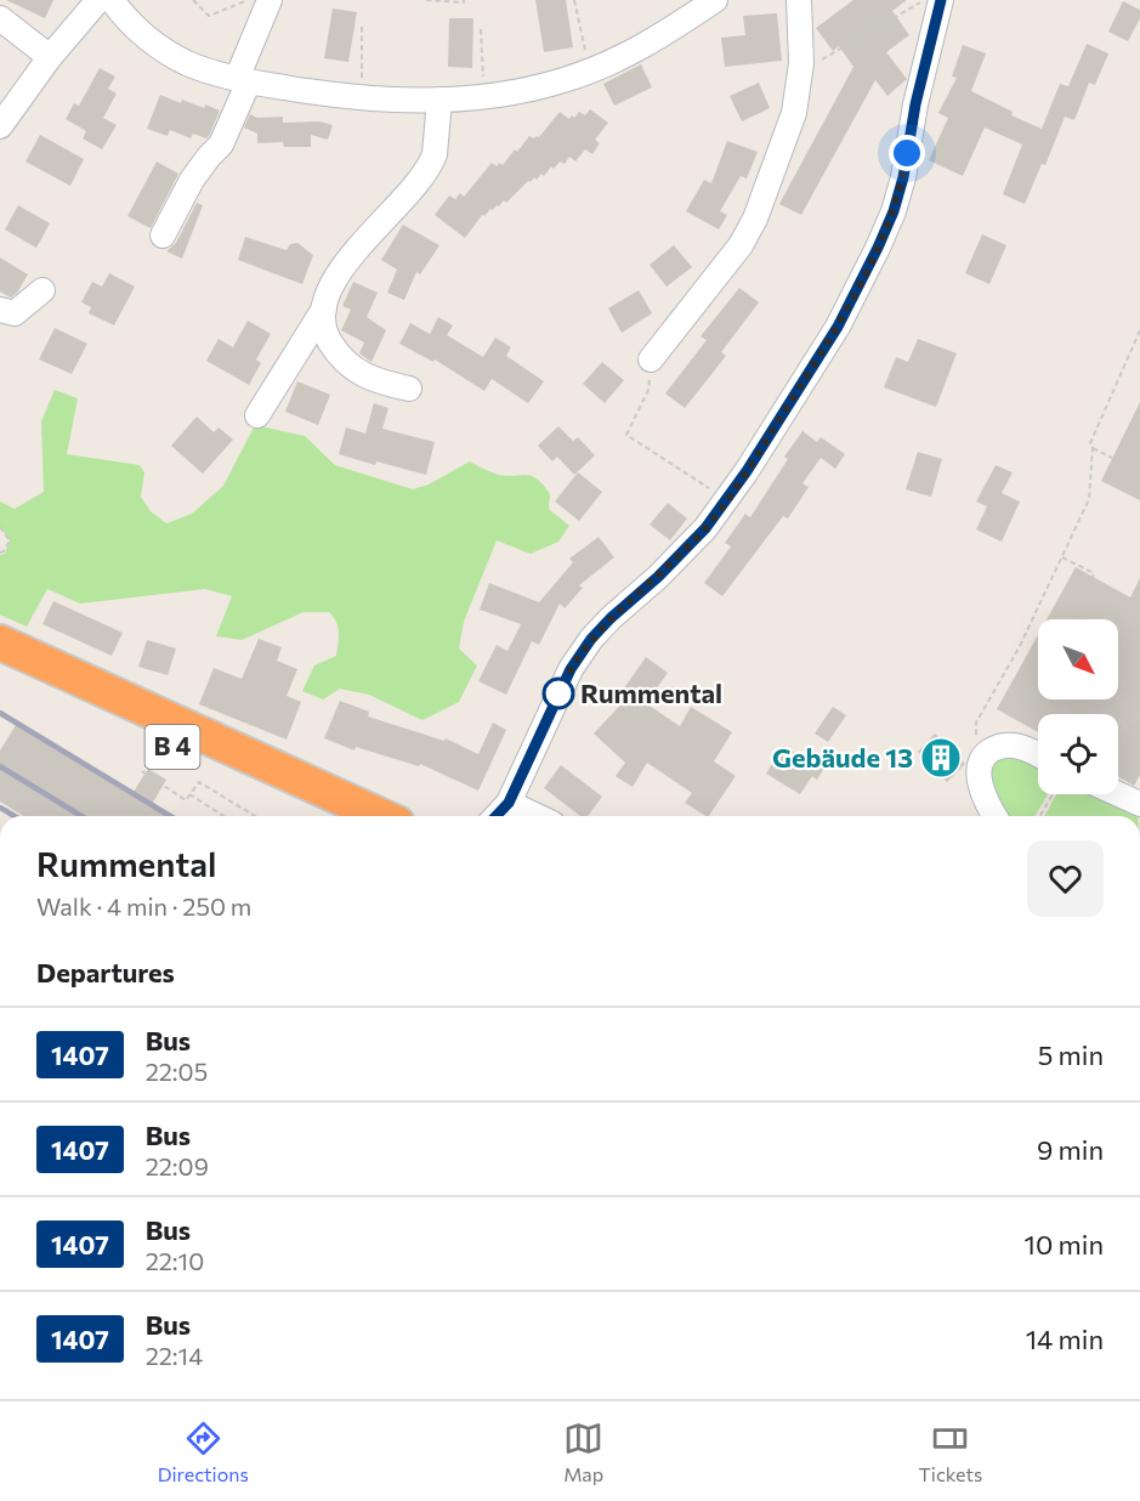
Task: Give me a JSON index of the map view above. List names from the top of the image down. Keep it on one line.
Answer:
{"streets":{"highway":["B 4"]},"places":{"other":["Rummental"],"building":["Gebäude 13"]},"lines":["bus line 1407"],"north":"bottom right","page":{"heading":[["Rummental","Walk · 4 min · 250 m"],"Departures"],"list":[{"mark":"1407","name":"Bus","note":"22:05","value":"5 min"},{"mark":"1407","name":"Bus","note":"22:09","value":"9 min"},{"mark":"1407","name":"Bus","note":"22:10","value":"10 min"},{"mark":"1407","name":"Bus","note":"22:14","value":"14 min"}],"tabs":["Directions","Map","Tickets"]}}
